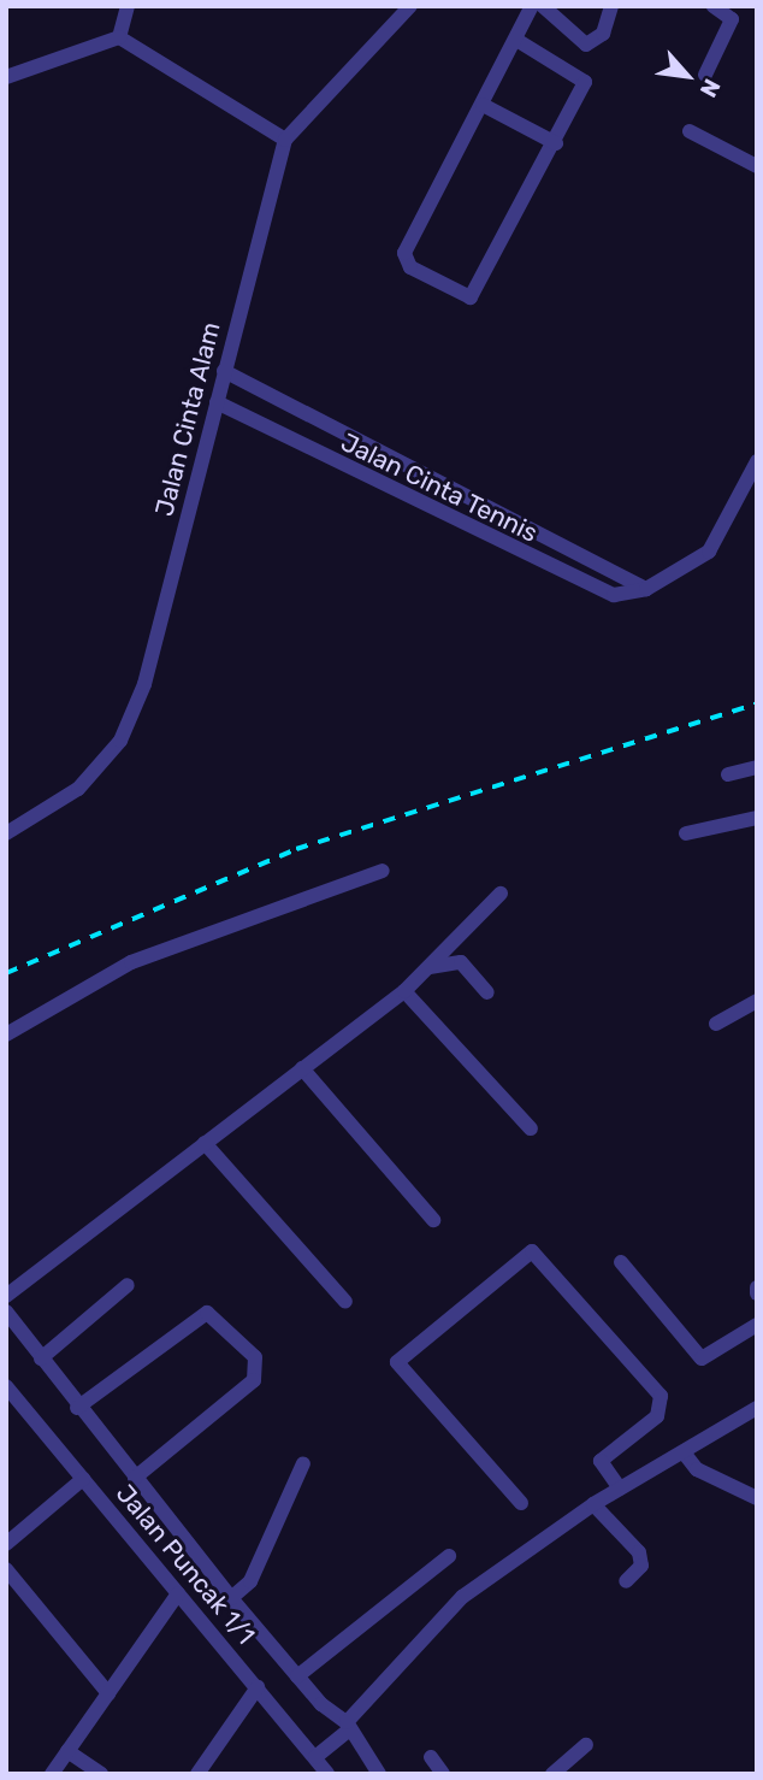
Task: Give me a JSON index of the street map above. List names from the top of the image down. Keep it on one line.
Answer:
{"streets":{"street":["Jalan Cinta Alam","Jalan Cinta Tennis","Jalan Puncak 1/1"]},"crossings":[["Jalan Cinta Alam","Jalan Cinta Tennis"]],"north":"bottom right"}
